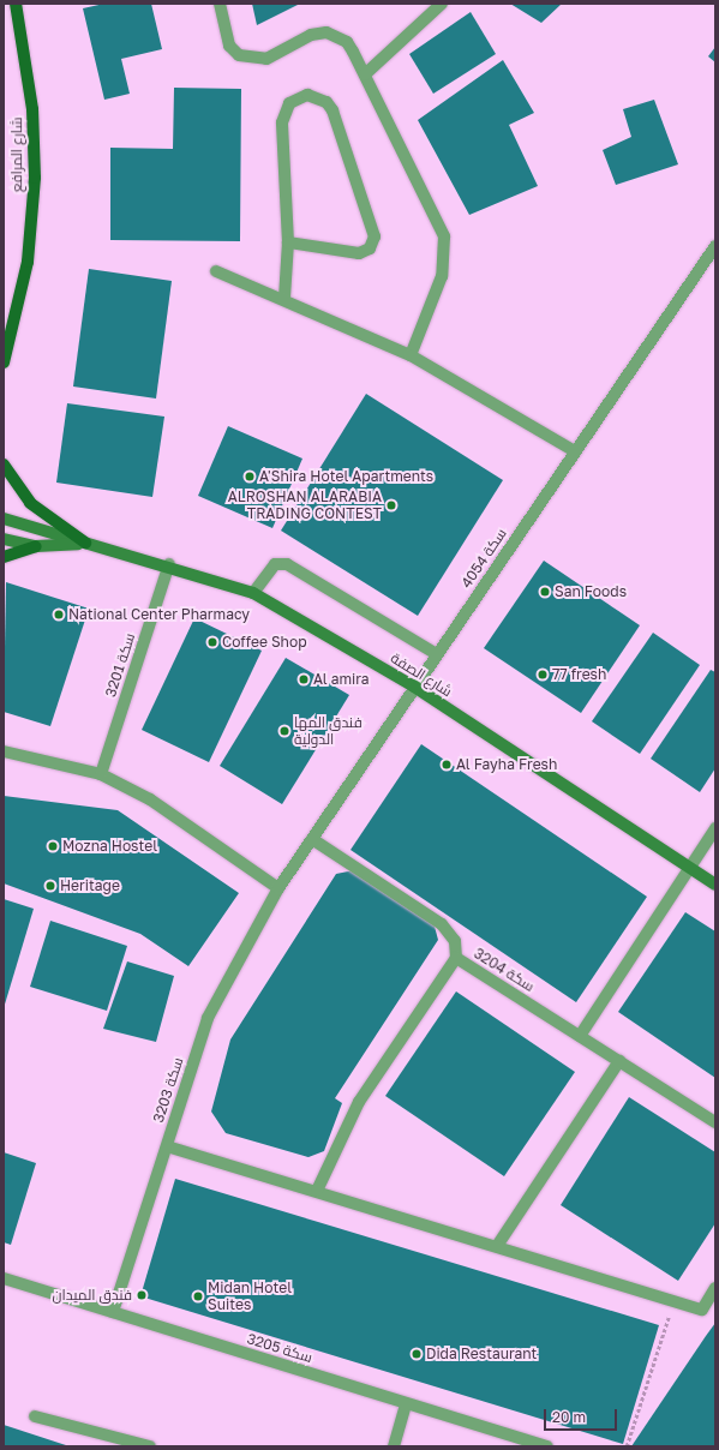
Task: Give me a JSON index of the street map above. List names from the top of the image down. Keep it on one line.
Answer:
{"streets":{"main road":["شارع المرافع"],"street":["سكة 4054","سكة 3201","شارع الصفة","سكة 3204","سكة 3203","سكة 3205"]},"crossings":[["سكة 4054","شارع الصفة"],["سكة 4054","سكة 3203"],["سكة 3201","شارع الصفة"],["سكة 3203","سكة 3205"]],"places":["A'Shira Hotel Apartments","ALROSHAN ALARABIA TRADING CONTEST","San Foods","National Center Pharmacy","Coffee Shop","77 fresh","Al amira","فندق المها الدولية","Al Fayha Fresh","Mozna Hostel","Heritage","فندق الميدان","Midan Hotel Suites","Dida Restaurant"],"scale_bar":"20 m"}
